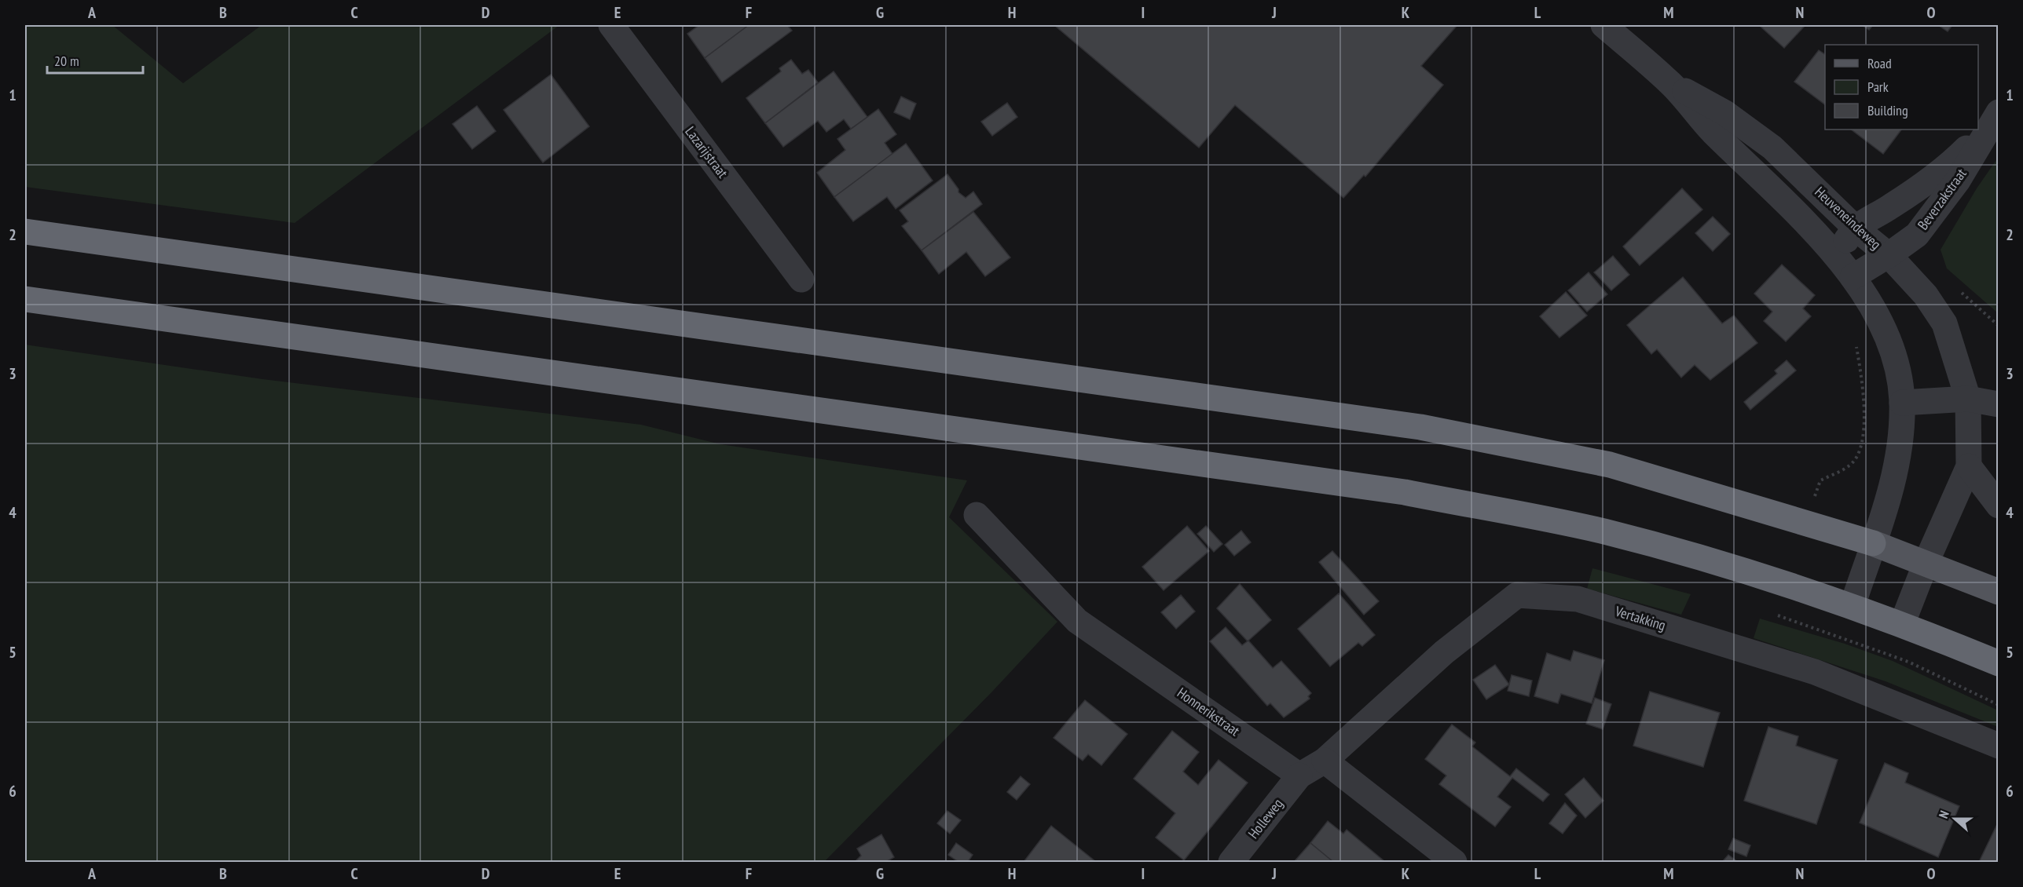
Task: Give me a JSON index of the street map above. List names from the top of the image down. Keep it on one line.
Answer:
{"streets":{"street":["Lazarijstraat","Beverzakstraat","Heuveneindeweg","Vertakking","Honnerikstraat","Holleweg"]},"crossings":[["Beverzakstraat","Heuveneindeweg"],["Honnerikstraat","Holleweg"]],"legend":["Road","Park","Building"],"scale_bar":"20 m","north":"left","grid":{"columns":["A","B","C","D","E","F","G","H","I","J","K","L","M","N","O"],"rows":["1","2","3","4","5","6"]}}
